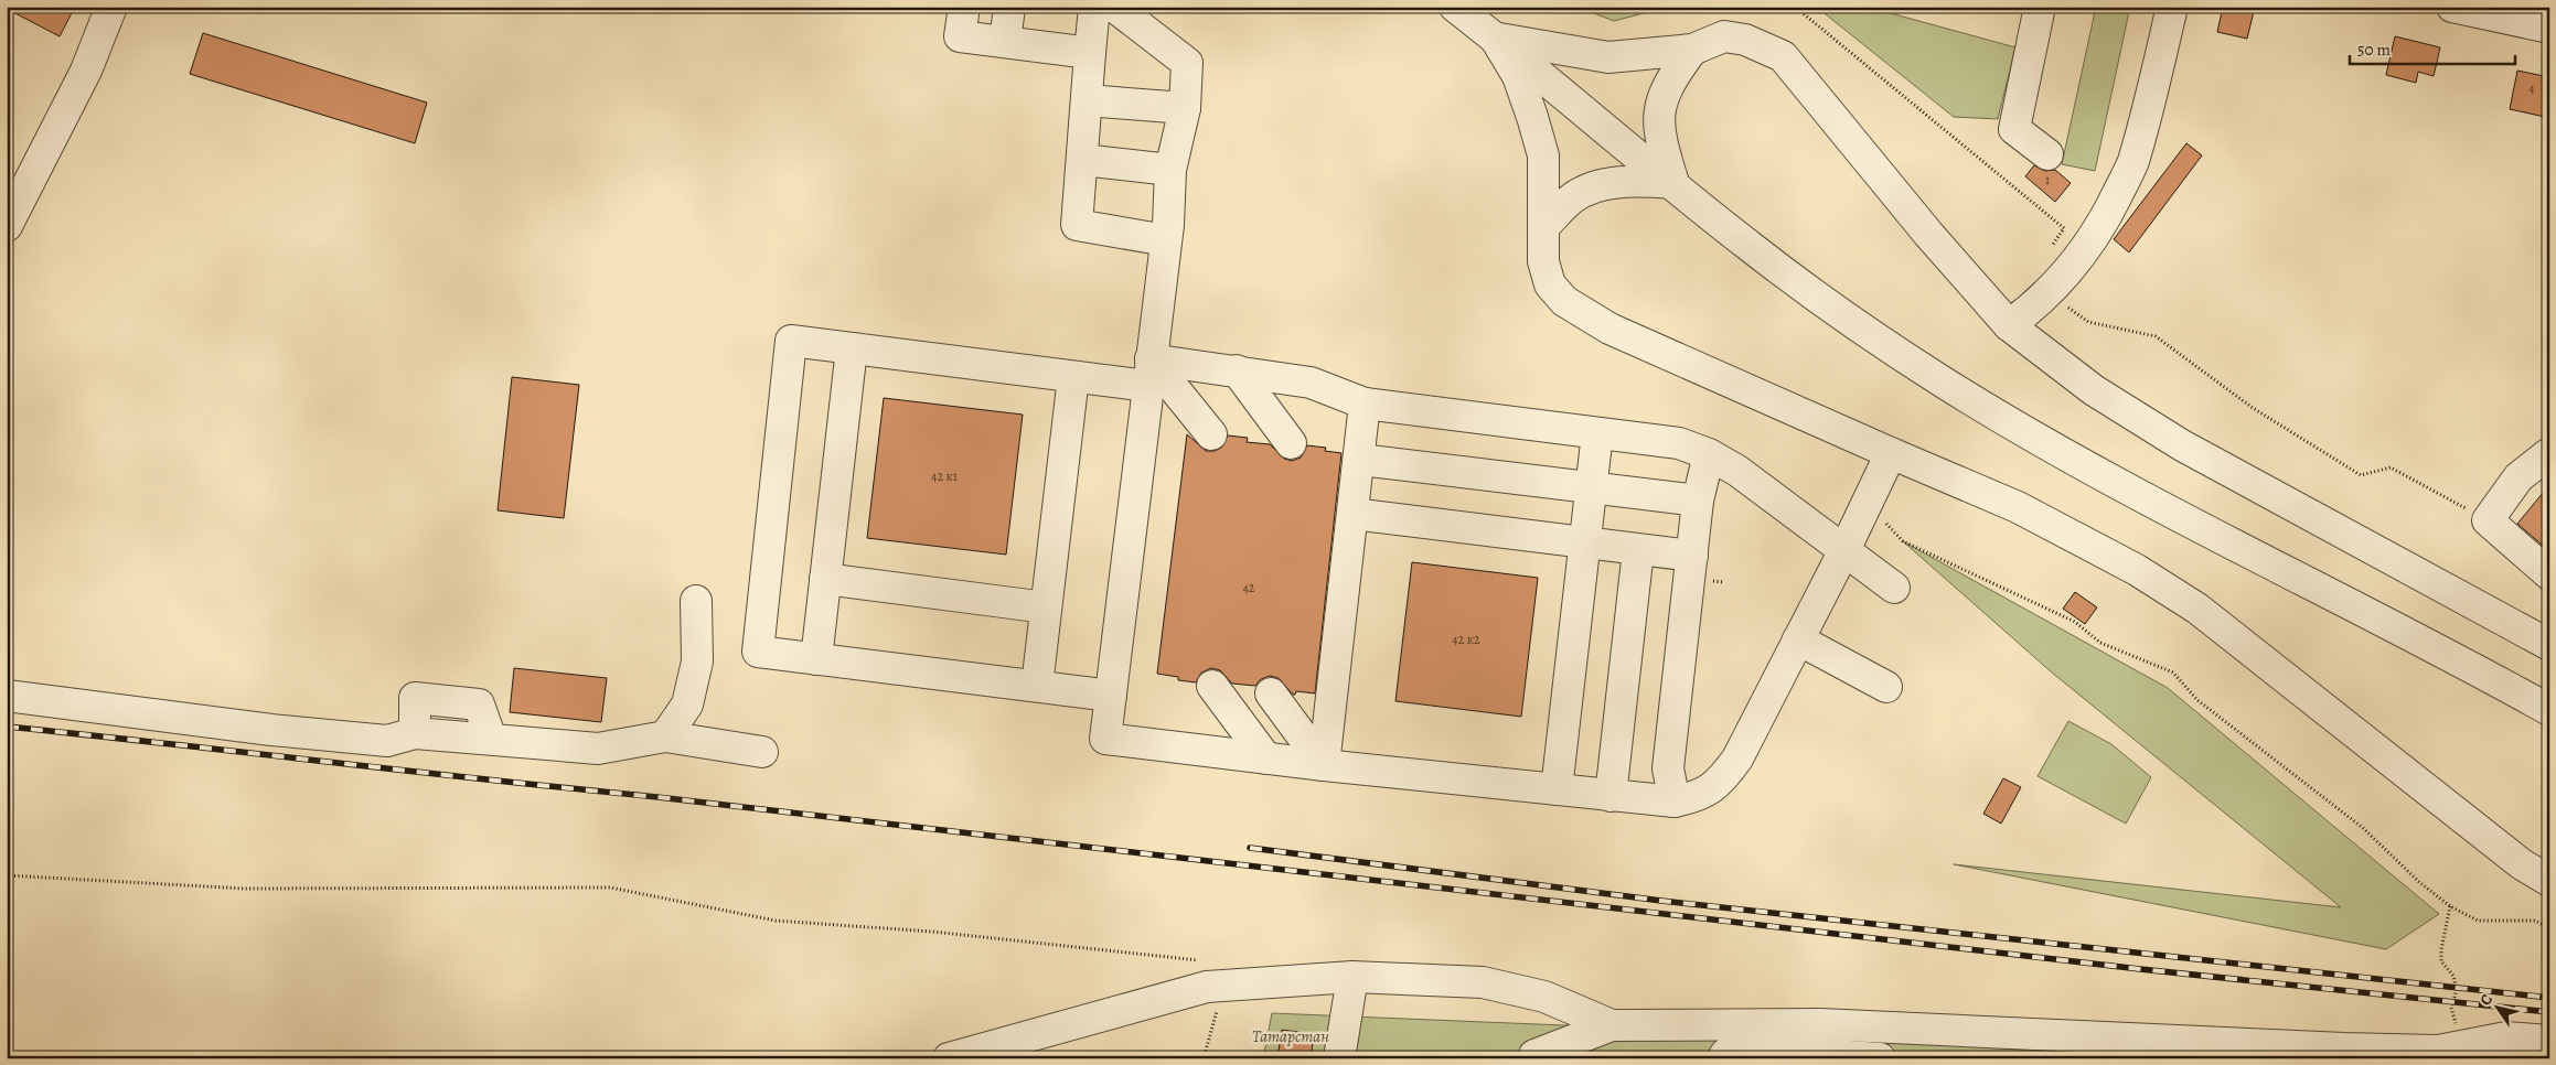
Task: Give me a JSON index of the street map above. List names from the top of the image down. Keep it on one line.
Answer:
{"parks":["Татарстан"],"house_numbers":["4","1","42 к1","42","42 к2"],"scale_bar":"50 m","north":"top left"}
